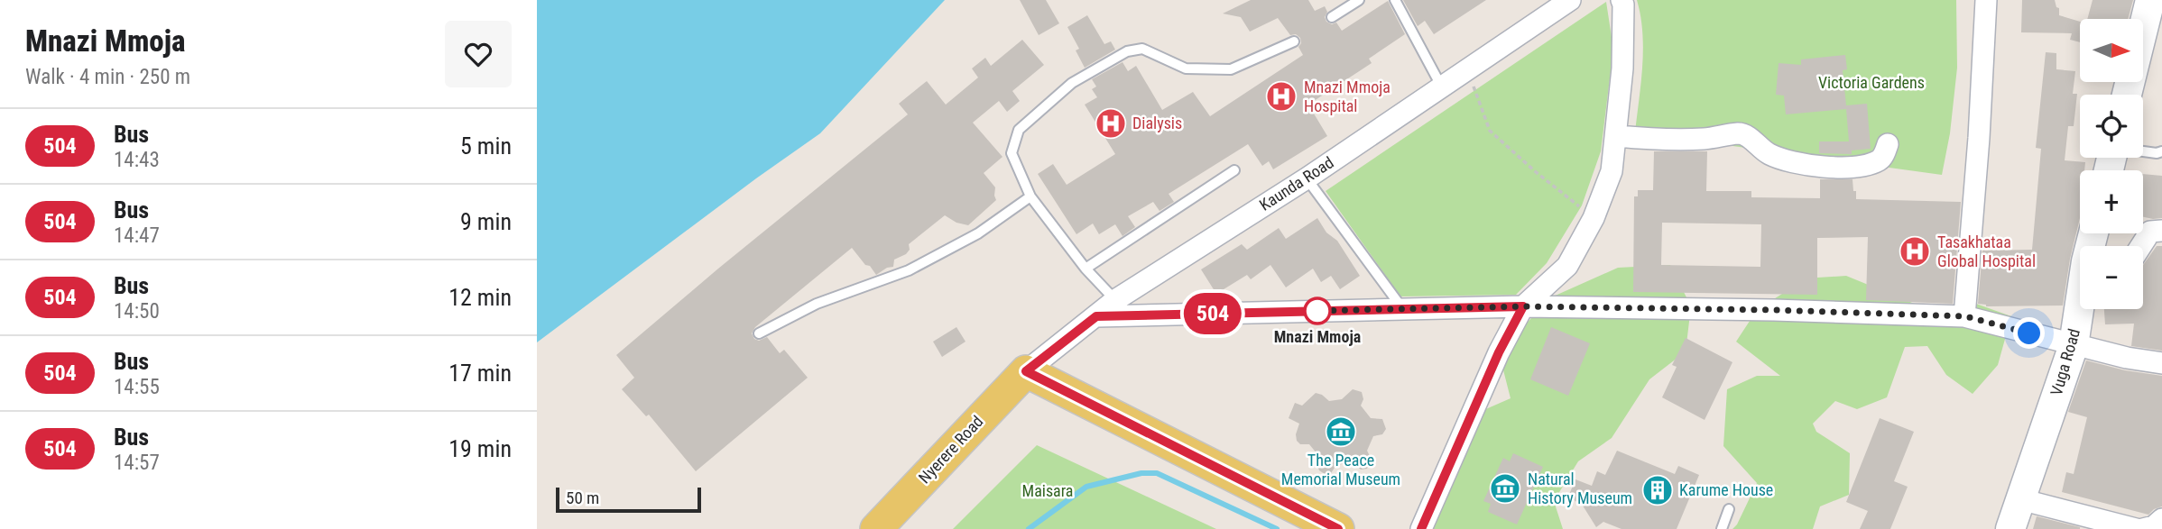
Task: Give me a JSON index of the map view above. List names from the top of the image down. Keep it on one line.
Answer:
{"streets":{"main road":["Vuga Road","Nyerere Road"],"street":["Kaunda Road"]},"crossings":[["Kaunda Road","Nyerere Road"]],"parks":["Victoria Gardens","Maisara"],"places":{"hospital":["Mnazi Mmoja Hospital","Dialysis","Tasakhataa Global Hospital"],"other":["Mnazi Mmoja"],"museum":["The Peace Memorial Museum","Natural History Museum"],"building":["Karume House"]},"lines":["bus line 504"],"scale_bar":"50 m","north":"right","page":{"heading":["Mnazi Mmoja","Walk · 4 min · 250 m"],"on_map":"504","map_buttons":["+","−"],"list":[{"mark":"504","name":"Bus","note":"14:43","value":"5 min"},{"mark":"504","name":"Bus","note":"14:47","value":"9 min"},{"mark":"504","name":"Bus","note":"14:50","value":"12 min"},{"mark":"504","name":"Bus","note":"14:55","value":"17 min"},{"mark":"504","name":"Bus","note":"14:57","value":"19 min"}],"scale":"50 m"}}
